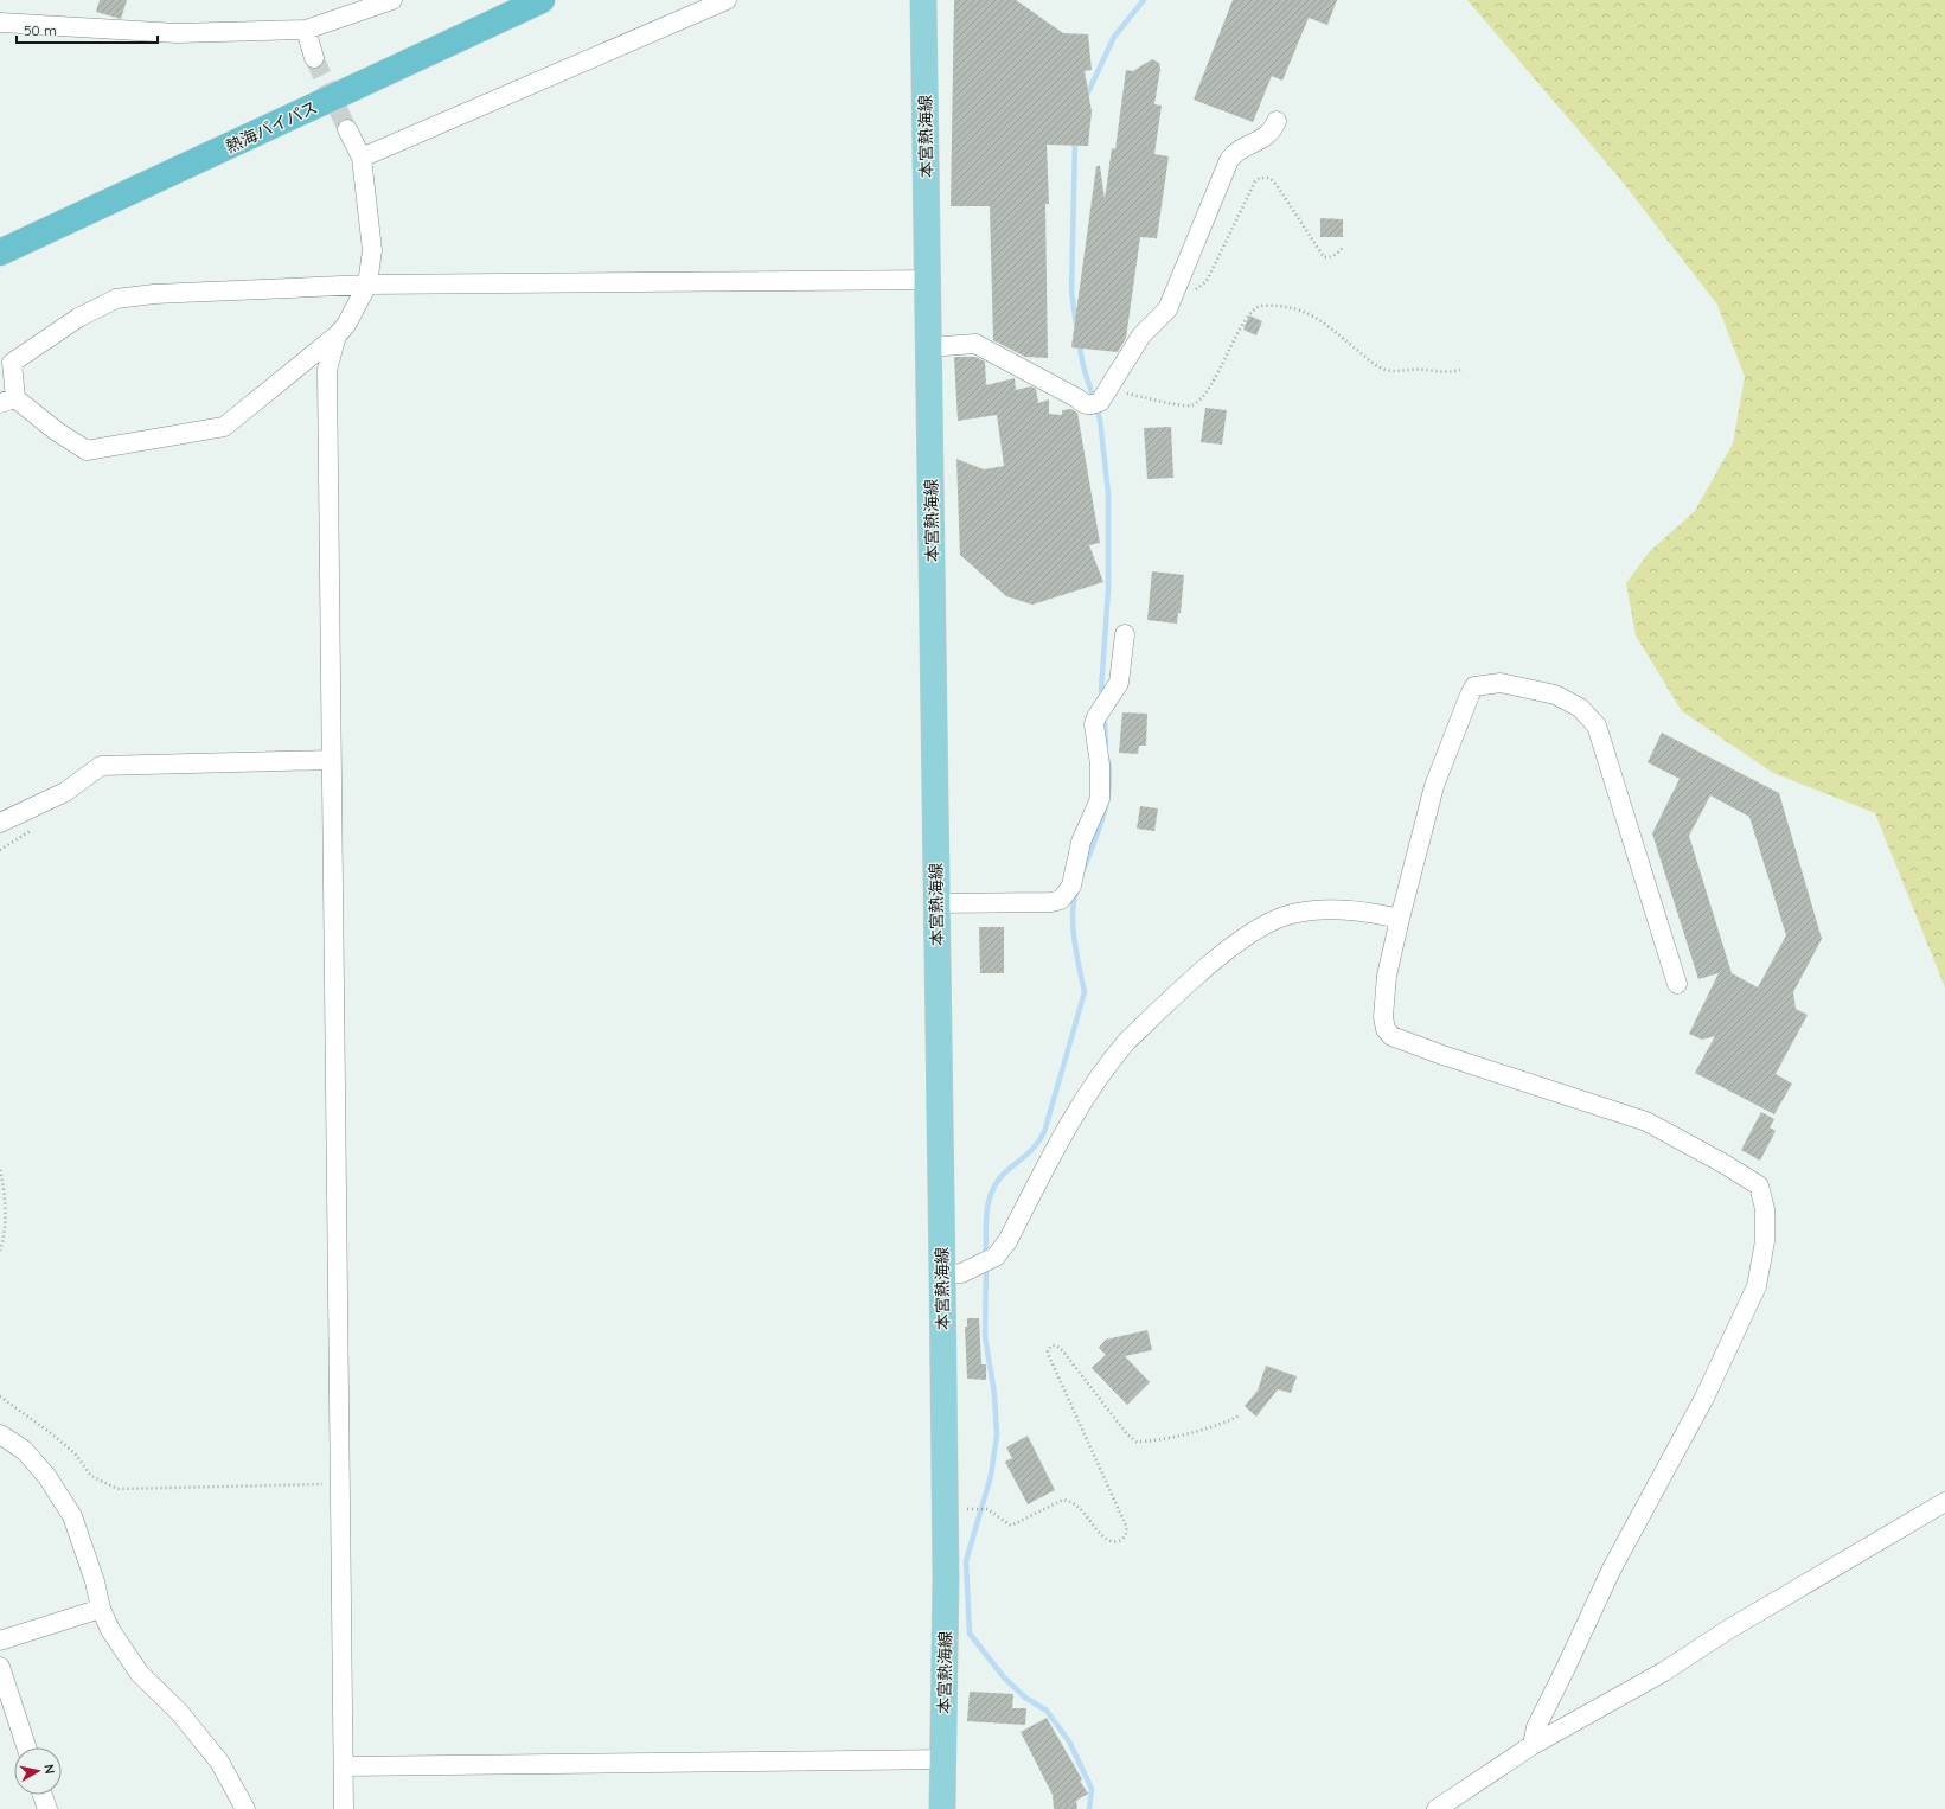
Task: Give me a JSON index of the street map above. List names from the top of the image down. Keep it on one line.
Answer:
{"streets":{"highway":["熱海バイパス"],"main road":["本宮熱海線"]},"scale_bar":"50 m","north":"right"}
